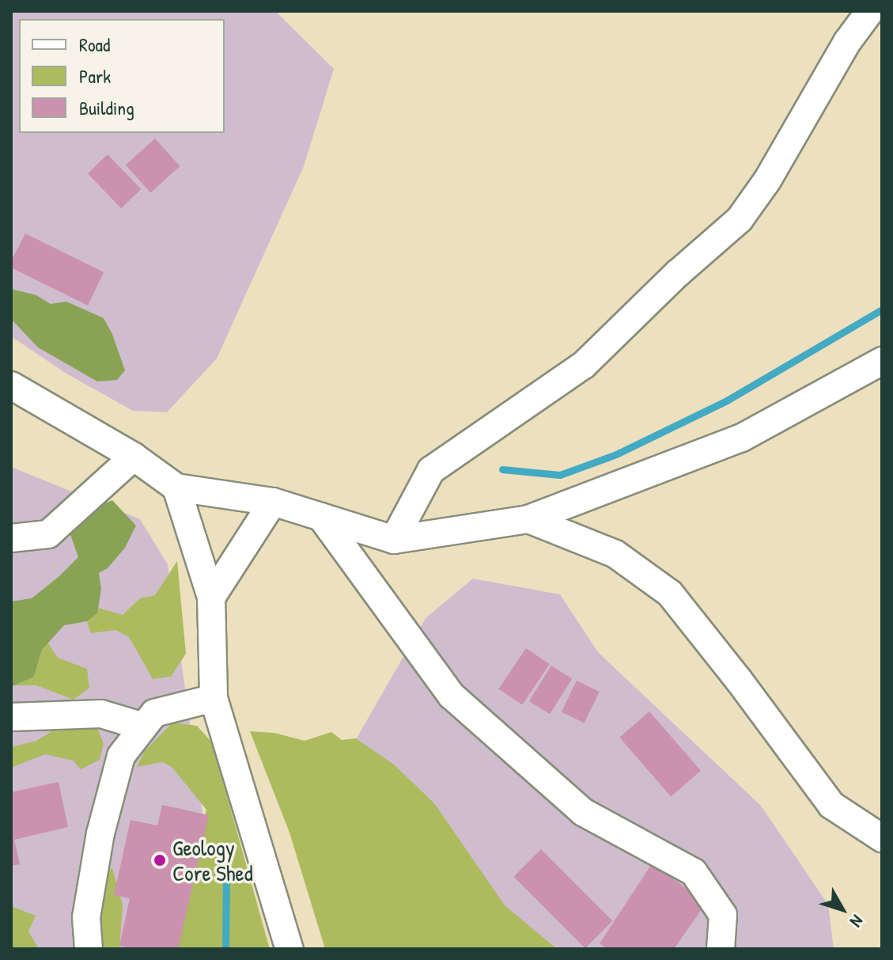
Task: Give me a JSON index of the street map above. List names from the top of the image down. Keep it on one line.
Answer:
{"places":["Geology Core Shed"],"legend":["Road","Park","Building"],"north":"bottom right"}
